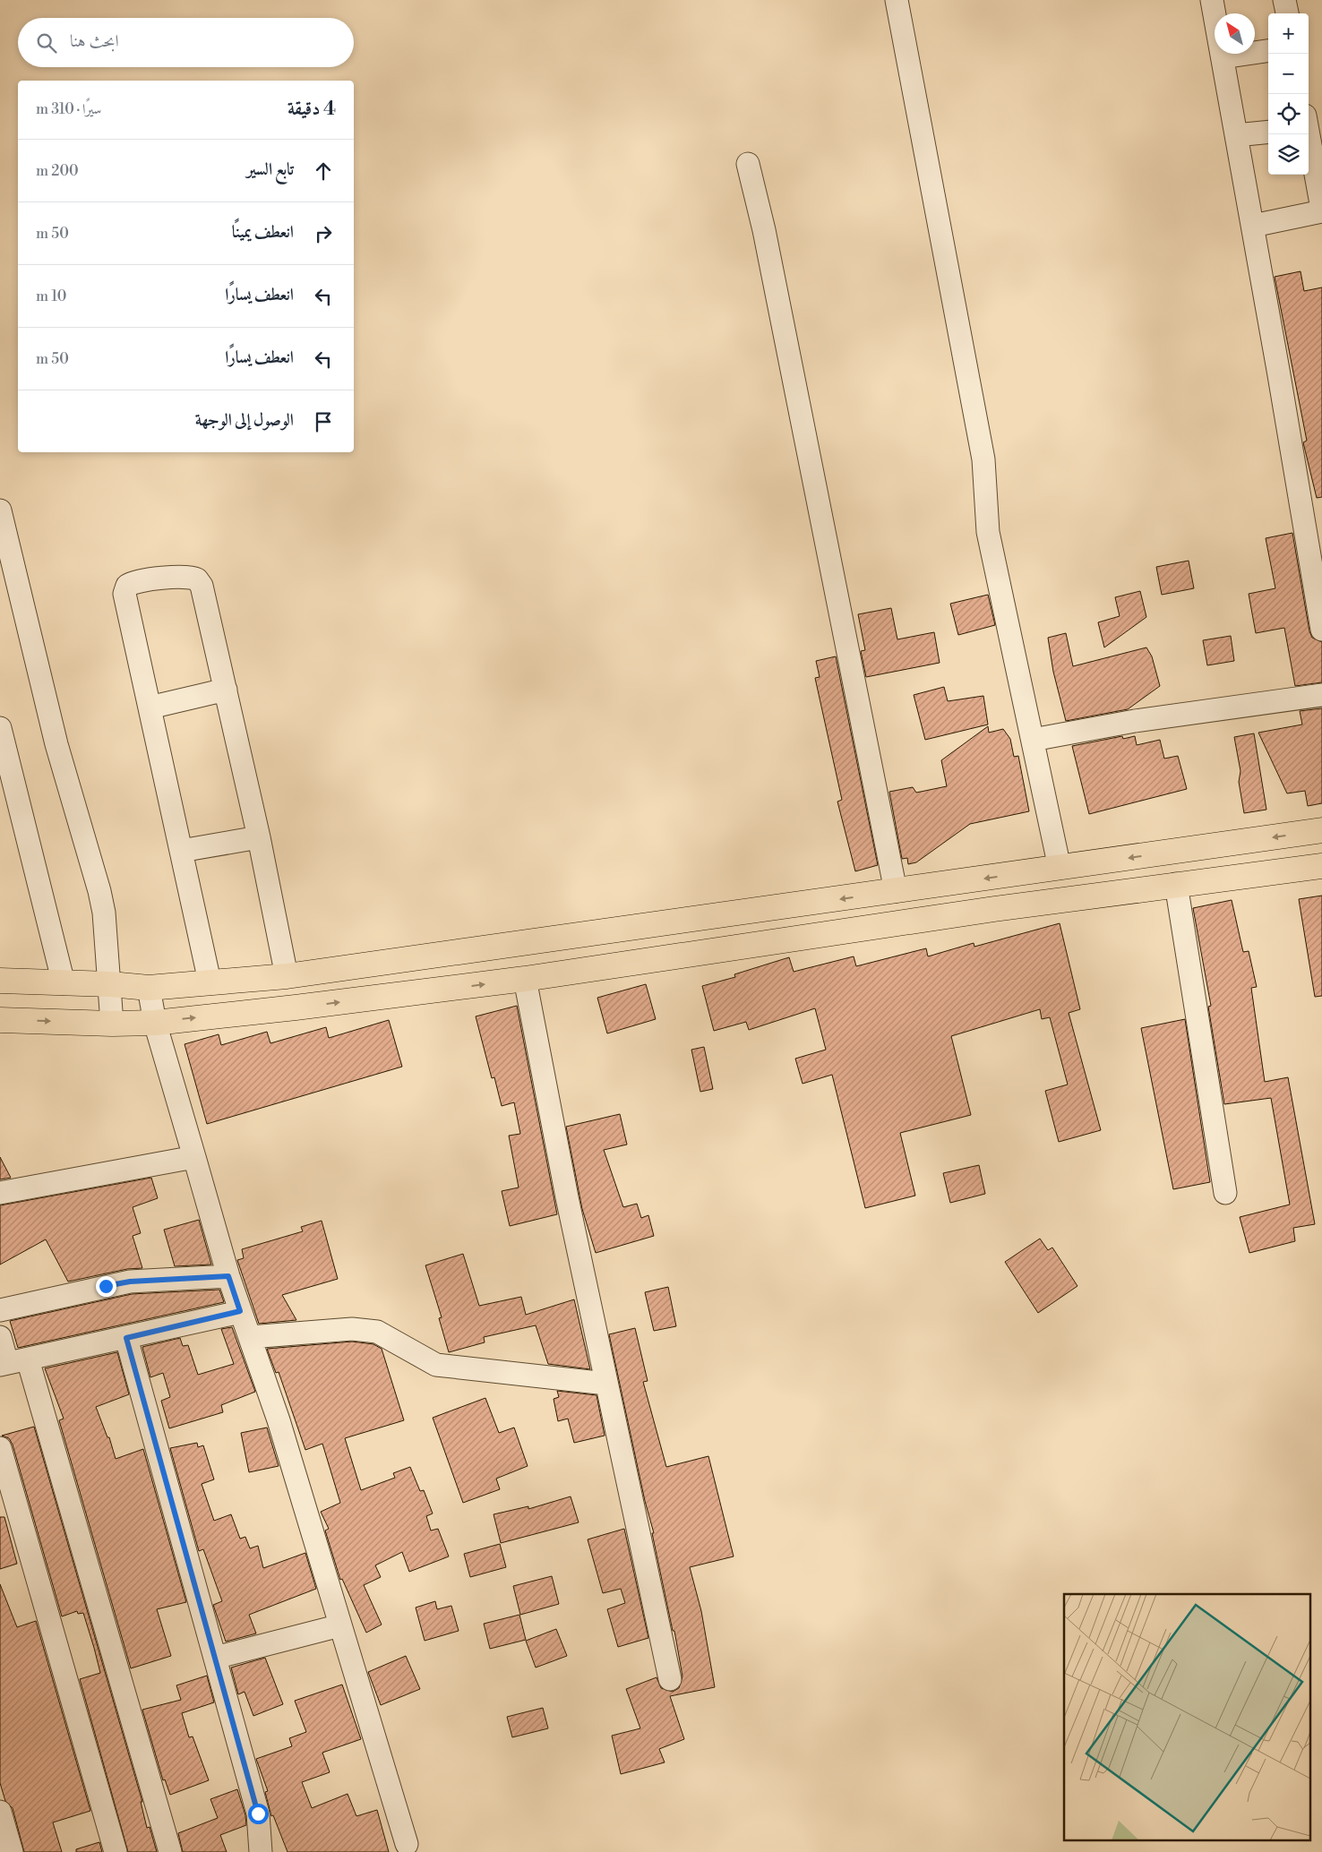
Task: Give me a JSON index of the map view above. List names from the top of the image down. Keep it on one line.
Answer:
{"north":"top left","page":{"map_buttons":["+","−"],"search":"ابحث هنا","heading":["4 دقيقة","سيرًا · 310 m"],"list":[["تابع السير","200 m"],["انعطف يمينًا","50 m"],["انعطف يسارًا","10 m"],["انعطف يسارًا","50 m"],"الوصول إلى الوجهة"]}}
